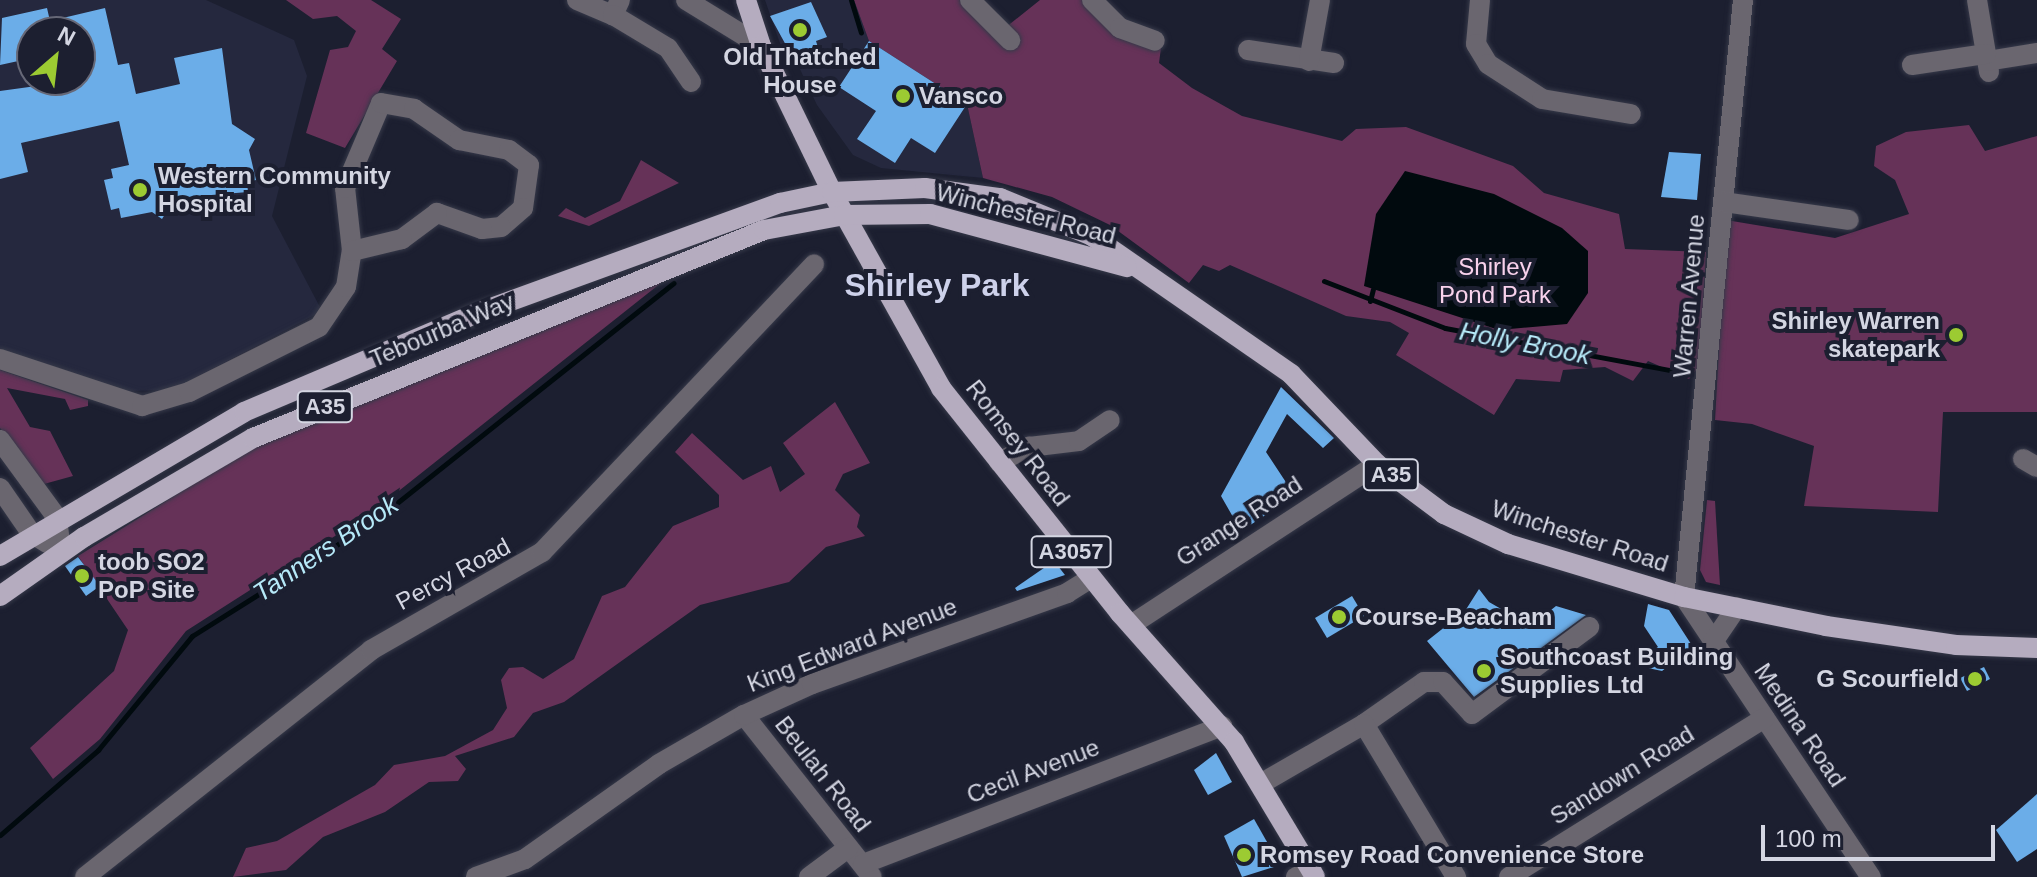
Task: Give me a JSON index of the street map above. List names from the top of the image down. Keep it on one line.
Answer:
{"streets":{"main road":["Winchester Road","Tebourba Way","A35","Romsey Road","A3057"],"street":["Warren Avenue","Grange Road","Percy Road","King Edward Avenue","Medina Road","Cecil Avenue","Beulah Road","Sandown Road"]},"crossings":[["Winchester Road","Warren Avenue"],["Winchester Road","Tebourba Way"],["Winchester Road","Romsey Road"],["Winchester Road","Grange Road"],["Winchester Road","Medina Road"],["Warren Avenue","Medina Road"],["Tebourba Way","Romsey Road"],["Romsey Road","Grange Road"],["Romsey Road","King Edward Avenue"],["Romsey Road","Cecil Avenue"],["King Edward Avenue","Beulah Road"],["Medina Road","Sandown Road"],["Cecil Avenue","Beulah Road"]],"districts":["Shirley Park"],"water":["Holly Brook","Tanners Brook"],"parks":["Shirley Pond Park"],"places":["Old Thatched House","Vansco","Western Community Hospital","Shirley Warren skatepark","toob SO2 PoP Site","Course-Beacham","Southcoast Building Supplies Ltd","G Scourfield","Romsey Road Convenience Store"],"scale_bar":"100 m","north":"top right"}
